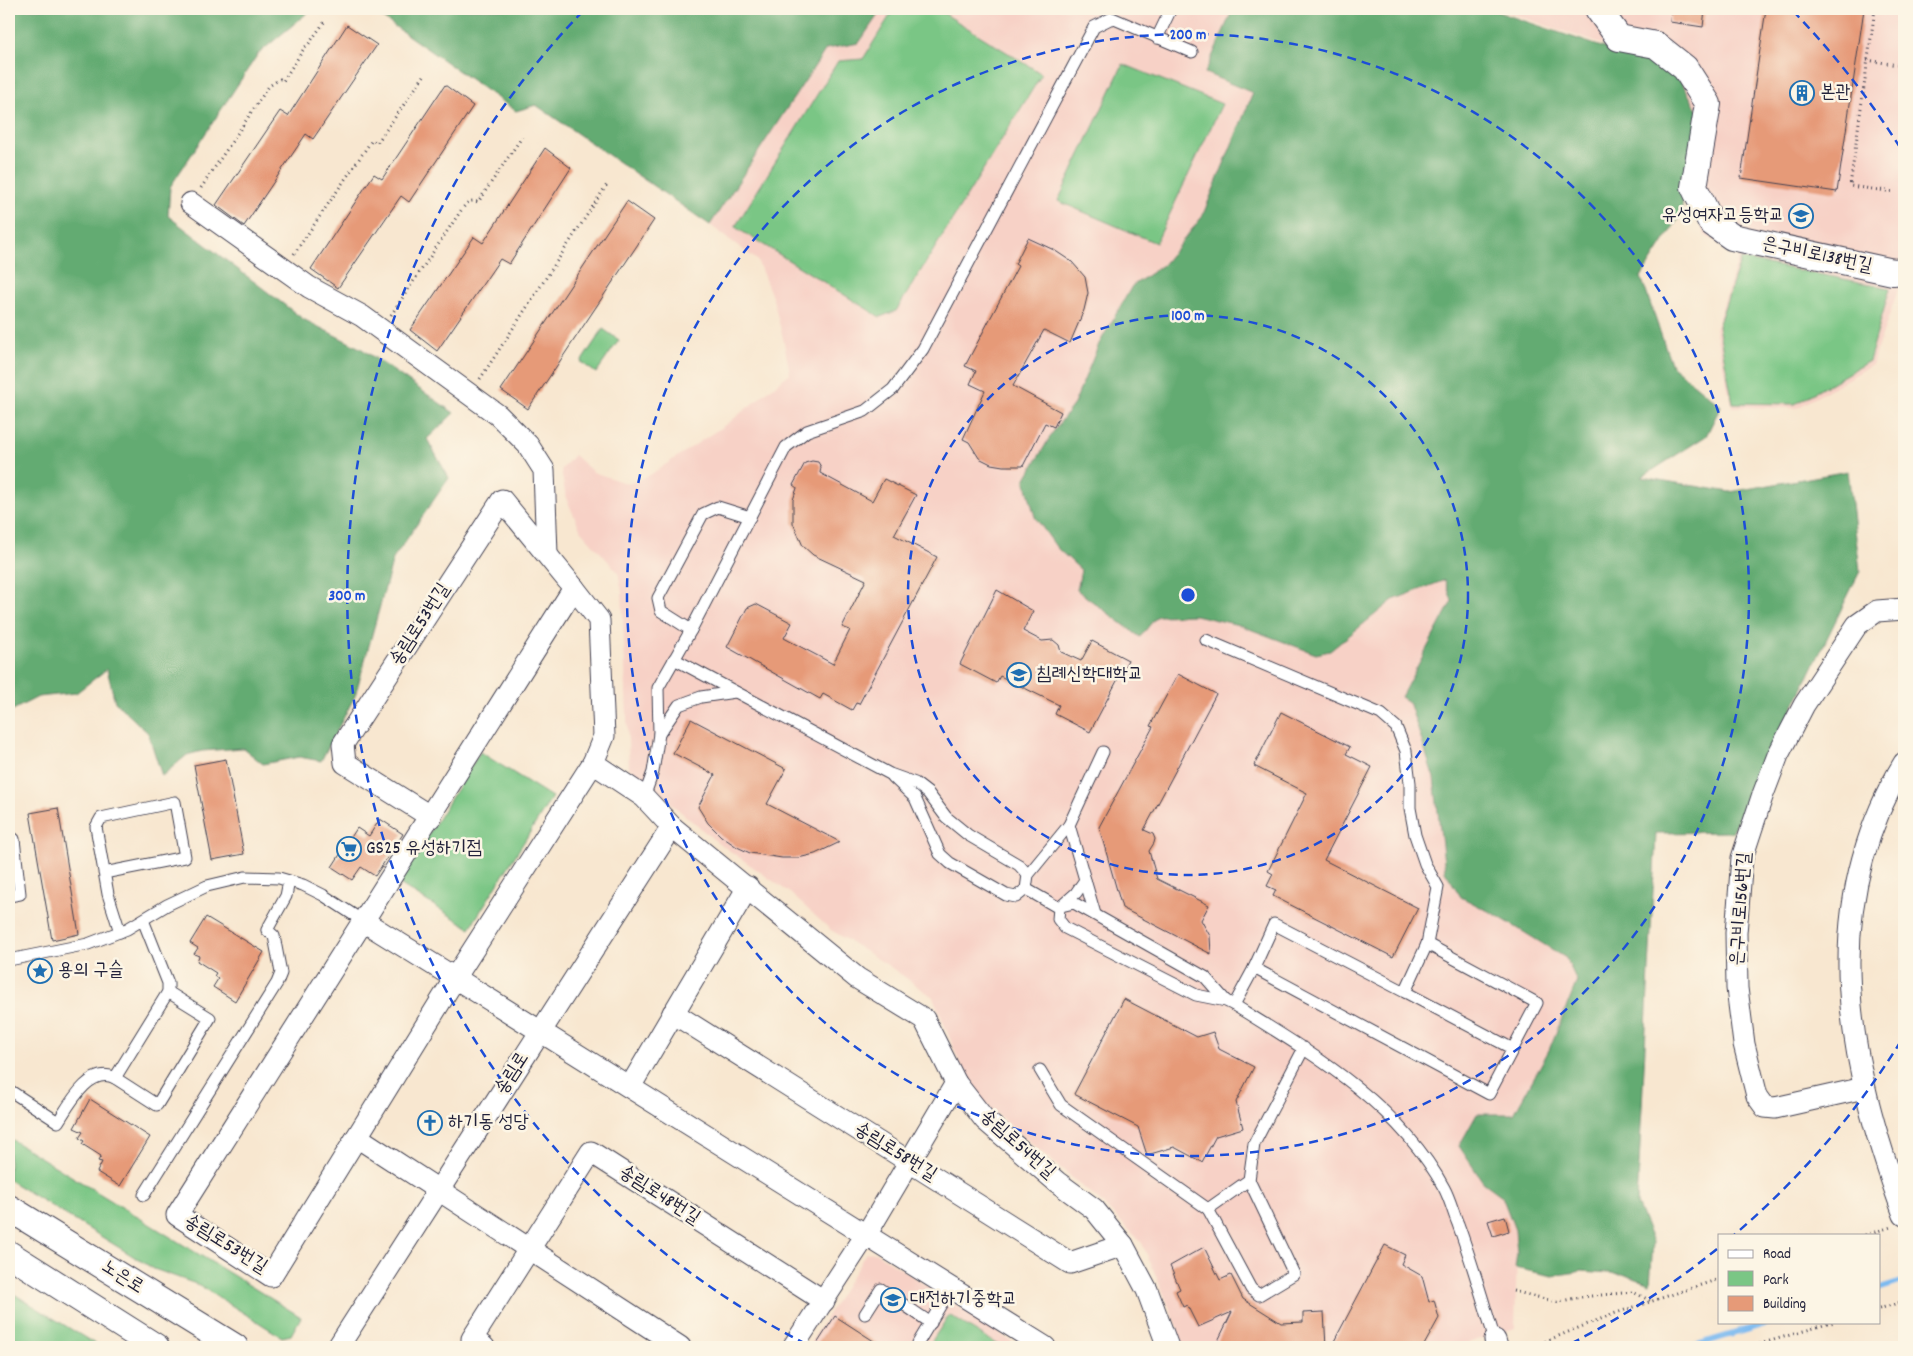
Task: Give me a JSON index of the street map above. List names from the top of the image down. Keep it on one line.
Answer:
{"streets":{"street":["은구비로138번길","송림로53번길","은구비로156번길","송림로","송림로54번길","송림로58번길","송림로48번길","노은로"]},"crossings":[["송림로","송림로54번길"],["송림로54번길","송림로58번길"]],"places":{"building":["본관"],"school or university":["유성여자고등학교","침례신학대학교","대전하기중학교"],"supermarket":["GS25 유성하기점"],"place":["용의 구슬"],"church":["하기동 성당"]},"legend":["Road","Park","Building"],"rings":["200 m","100 m","300 m"]}
